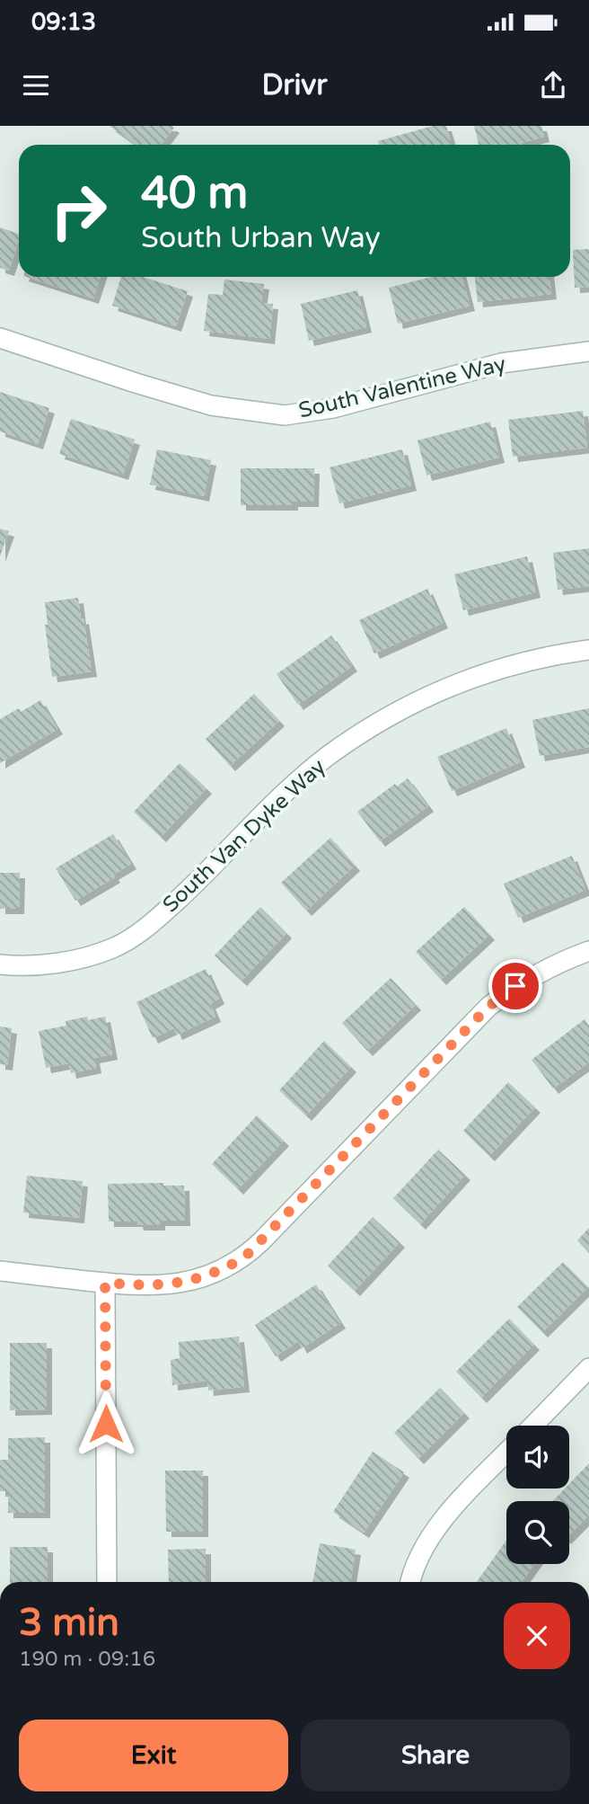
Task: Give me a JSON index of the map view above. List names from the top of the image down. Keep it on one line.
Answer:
{"streets":{"street":["South Valentine Way","South Van Dyke Way"]},"page":{"status":"09:13","header":"Drivr","turn":["40 m","South Urban Way"],"heading":["3 min","190 m · 09:16"],"buttons":["Exit","Share"]}}
